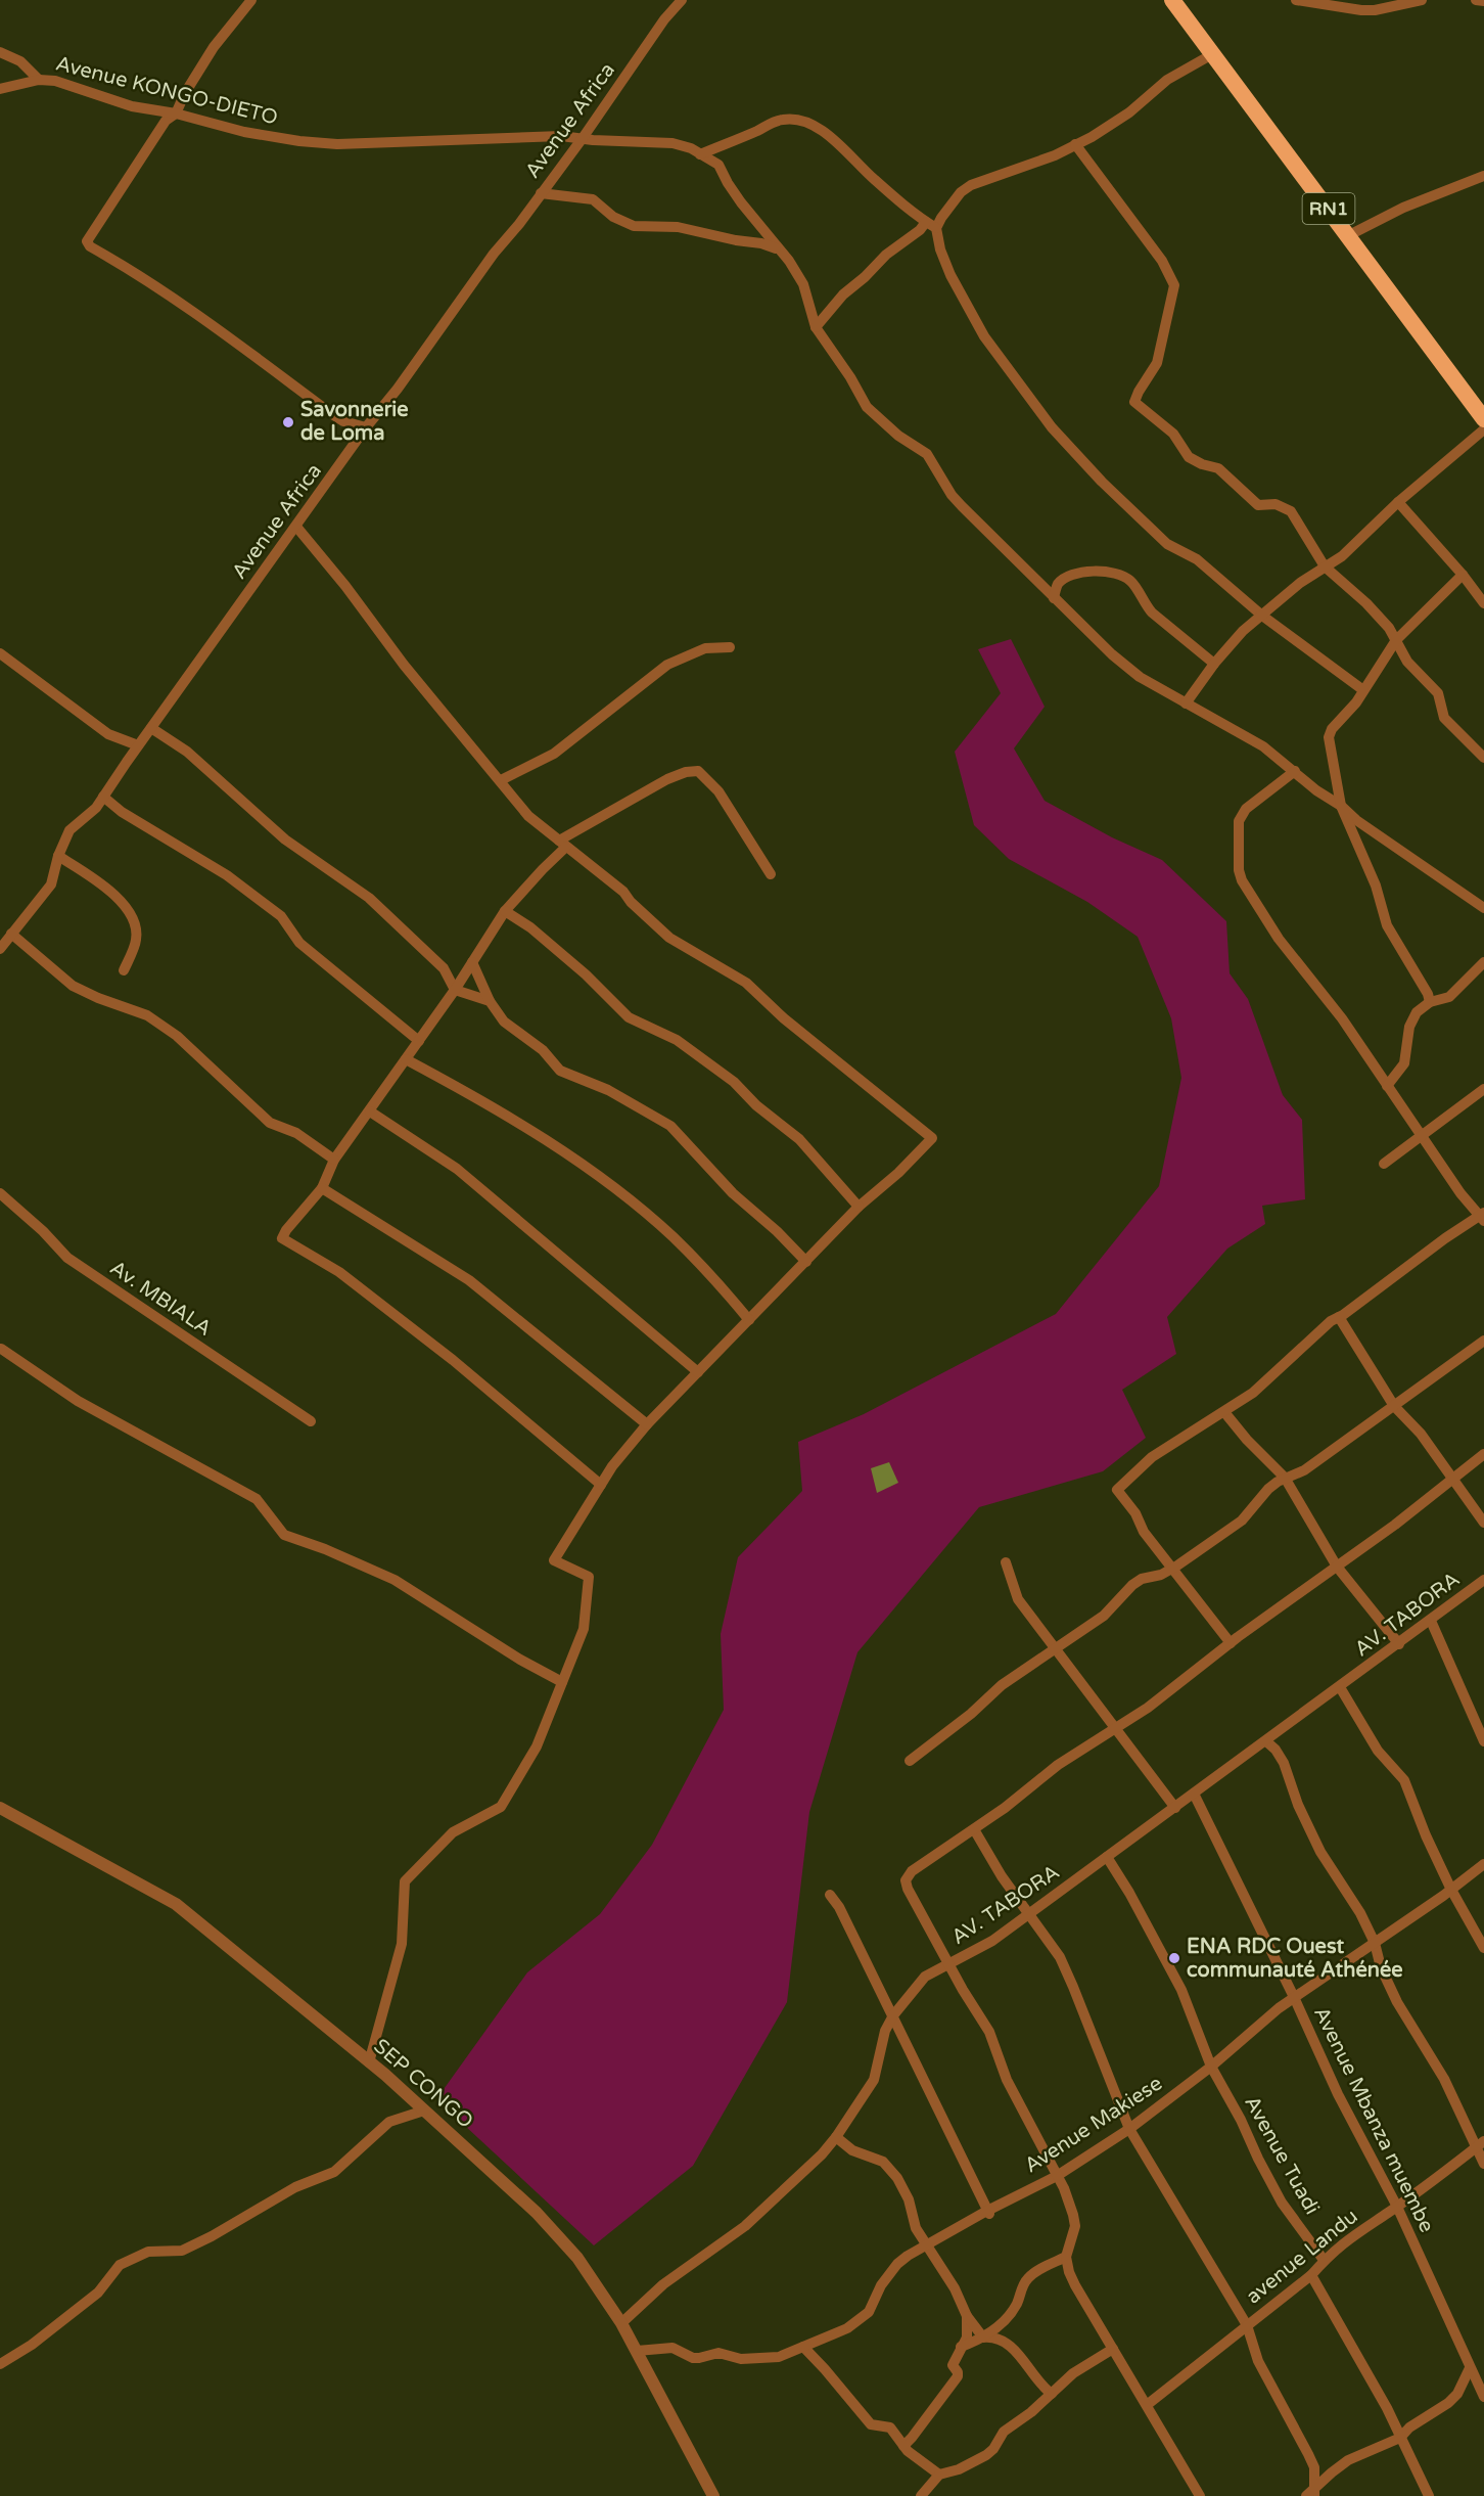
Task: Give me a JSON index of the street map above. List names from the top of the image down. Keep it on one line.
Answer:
{"streets":{"highway":["RN1"],"street":["Avenue KONGO-DIETO","Avenue Africa","Av. MBIALA","AV. TABORA","SEP CONGO","Avenue Mbanza muembe","Avenue Makiese","Avenue Tuadi","avenue Landu"]},"crossings":[["Avenue KONGO-DIETO","Avenue Africa"],["AV. TABORA","SEP CONGO"],["AV. TABORA","Avenue Mbanza muembe"],["AV. TABORA","Avenue Tuadi"],["SEP CONGO","Avenue Makiese"],["Avenue Mbanza muembe","Avenue Makiese"],["Avenue Mbanza muembe","avenue Landu"],["Avenue Makiese","Avenue Tuadi"],["Avenue Tuadi","avenue Landu"]],"places":["Savonnerie de Loma","ENA RDC Ouest communauté Athénée"]}
